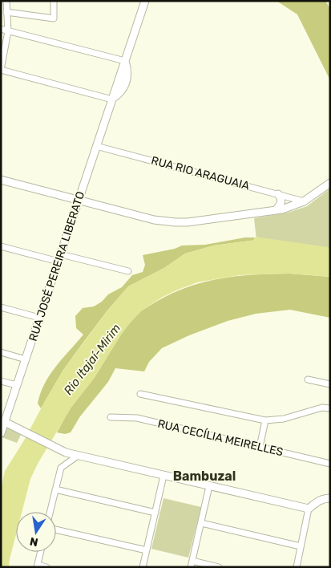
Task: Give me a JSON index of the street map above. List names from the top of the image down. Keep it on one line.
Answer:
{"streets":{"main road":["RUA JOSÉ PEREIRA LIBERATO"],"street":["RUA RIO ARAGUAIA","RUA CECÍLIA MEIRELLES"]},"crossings":[["RUA RIO ARAGUAIA","RUA JOSÉ PEREIRA LIBERATO"]],"districts":["Bambuzal"],"water":["Rio Itajaí-Mirim"],"north":"bottom"}
